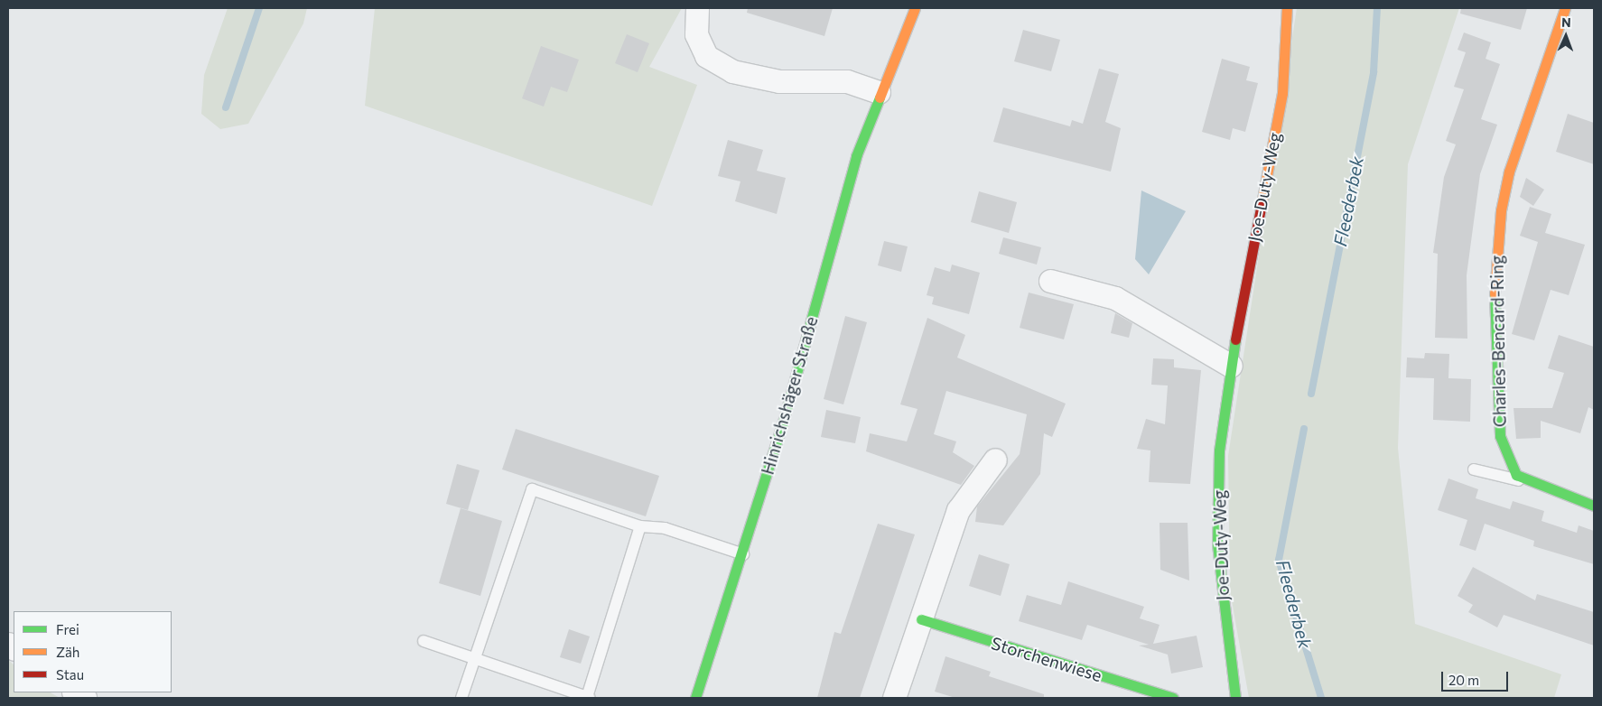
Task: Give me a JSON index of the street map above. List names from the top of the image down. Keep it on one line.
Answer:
{"streets":{"street":["Joe-Duty-Weg","Charles-Bencard-Ring","Hinrichshäger Straße","Storchenwiese"]},"water":["Fleederbek"],"legend":["Frei","Zäh","Stau"],"scale_bar":"20 m","north":"top"}
